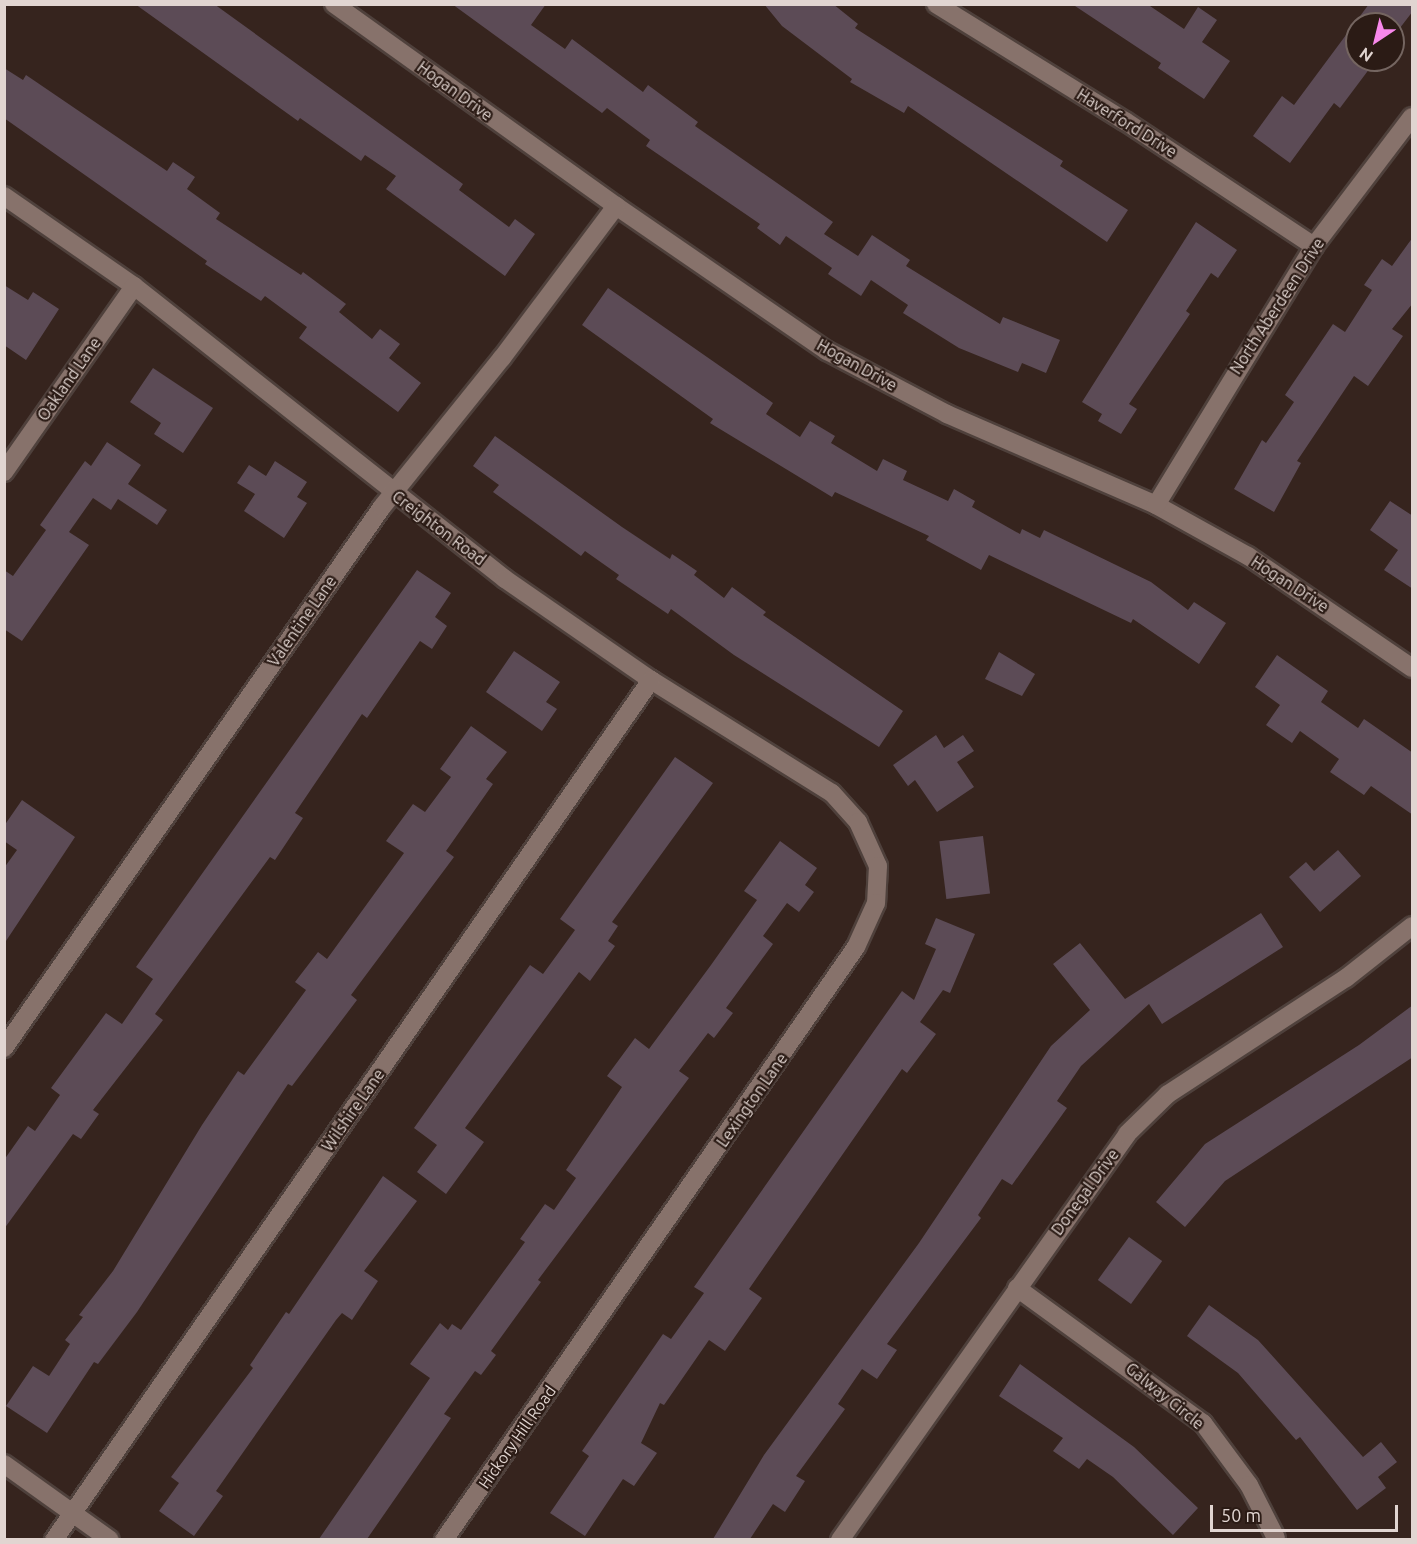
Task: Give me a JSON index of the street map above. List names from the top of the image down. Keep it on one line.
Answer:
{"streets":{"street":["Hogan Drive","Haverford Drive","North Aberdeen Drive","Oakland Lane","Creighton Road","Valentine Lane","Lexington Lane","Wilshire Lane","Donegal Drive","Galway Circle","Hickory Hill Road"]},"crossings":[["Hogan Drive","North Aberdeen Drive"],["Hogan Drive","Valentine Lane"],["Haverford Drive","North Aberdeen Drive"],["Oakland Lane","Creighton Road"],["Creighton Road","Valentine Lane"],["Creighton Road","Lexington Lane"],["Creighton Road","Wilshire Lane"],["Lexington Lane","Hickory Hill Road"],["Donegal Drive","Galway Circle"]],"scale_bar":"50 m","north":"bottom left"}
